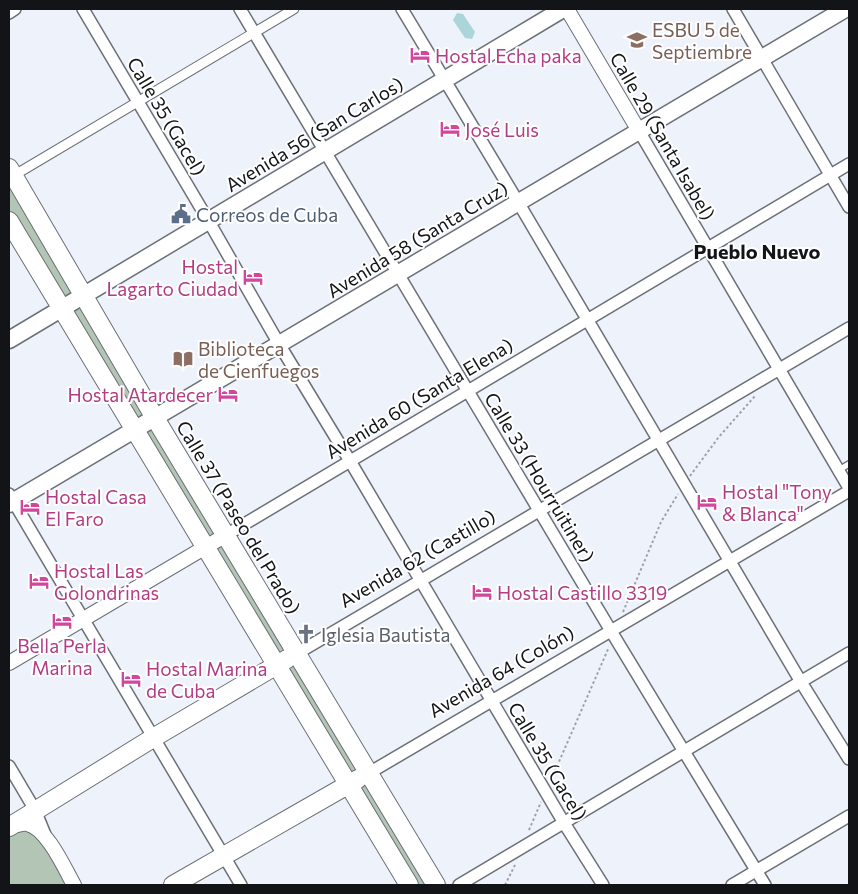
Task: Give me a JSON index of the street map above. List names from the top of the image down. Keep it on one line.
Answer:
{"streets":{"main road":["Avenida 56 (San Carlos)","Avenida 58 (Santa Cruz)","Calle 37 (Paseo del Prado)","Avenida 62 (Castillo)","Avenida 64 (Colón)"],"street":["Calle 35 (Gacel)","Calle 29 (Santa Isabel)","Avenida 60 (Santa Elena)","Calle 33 (Hourruitiner)"]},"crossings":[["Calle 35 (Gacel)","Avenida 56 (San Carlos)"],["Calle 35 (Gacel)","Avenida 58 (Santa Cruz)"],["Calle 35 (Gacel)","Avenida 60 (Santa Elena)"],["Calle 35 (Gacel)","Avenida 62 (Castillo)"],["Calle 35 (Gacel)","Avenida 64 (Colón)"],["Avenida 56 (San Carlos)","Calle 29 (Santa Isabel)"],["Avenida 56 (San Carlos)","Calle 33 (Hourruitiner)"],["Avenida 56 (San Carlos)","Calle 37 (Paseo del Prado)"],["Calle 29 (Santa Isabel)","Avenida 58 (Santa Cruz)"],["Calle 29 (Santa Isabel)","Avenida 60 (Santa Elena)"],["Calle 29 (Santa Isabel)","Avenida 62 (Castillo)"],["Calle 29 (Santa Isabel)","Avenida 64 (Colón)"],["Avenida 58 (Santa Cruz)","Calle 33 (Hourruitiner)"],["Avenida 58 (Santa Cruz)","Calle 37 (Paseo del Prado)"],["Avenida 60 (Santa Elena)","Calle 33 (Hourruitiner)"],["Avenida 60 (Santa Elena)","Calle 37 (Paseo del Prado)"],["Calle 33 (Hourruitiner)","Avenida 62 (Castillo)"],["Calle 33 (Hourruitiner)","Avenida 64 (Colón)"],["Calle 37 (Paseo del Prado)","Avenida 62 (Castillo)"],["Calle 37 (Paseo del Prado)","Avenida 64 (Colón)"]],"districts":["Pueblo Nuevo"],"places":{"school or university":["ESBU 5 de Septiembre"],"hotel":["Hostal Echa paka","José Luis","Hostal Lagarto Ciudad","Hostal Atardecer","Hostal \"Tony & Blanca\"","Hostal Casa El Faro","Hostal Las Golondrinas","Hostal Castillo 3319","Bella Perla Marina","Hostal Marina de Cuba"],"public building":["Correos de Cuba"],"library":["Biblioteca de Cienfuegos"],"church":["Iglesia Bautista"]}}
